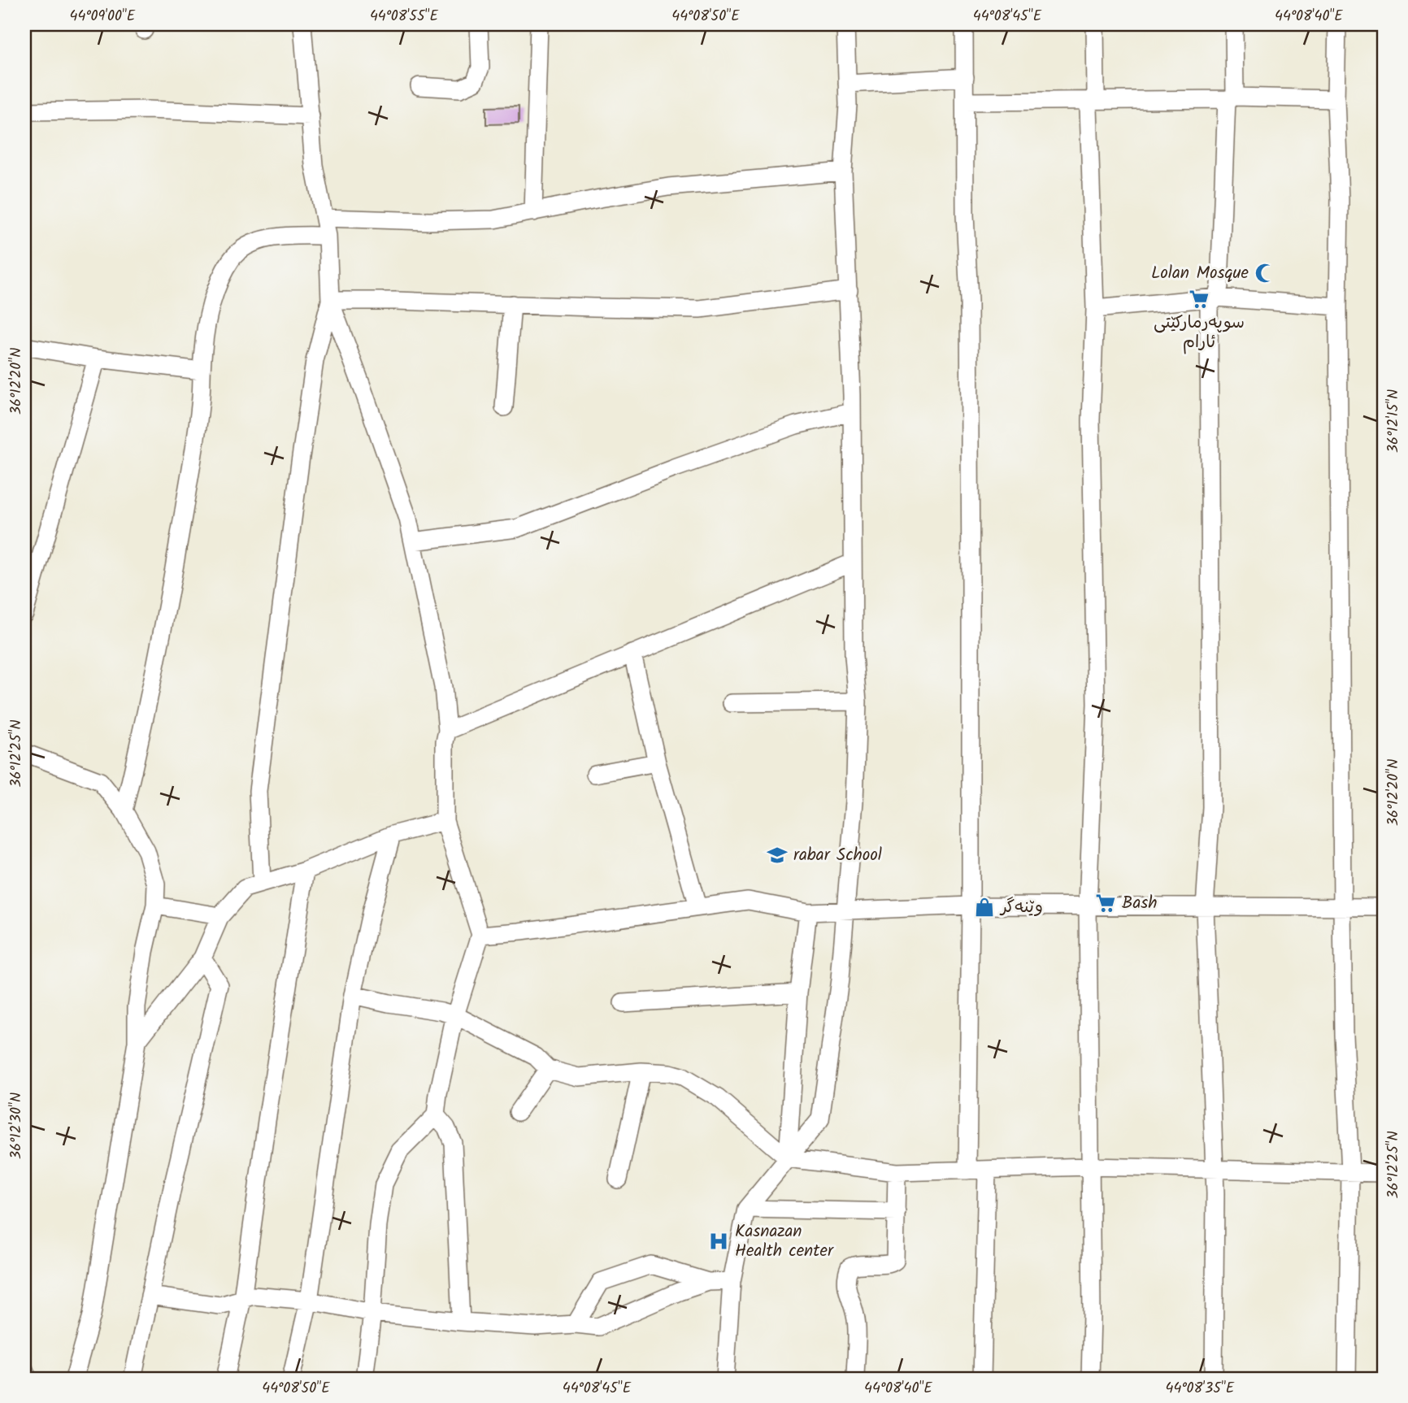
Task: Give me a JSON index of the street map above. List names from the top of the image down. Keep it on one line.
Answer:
{"places":{"mosque":["Lolan Mosque"],"supermarket":["سوپەرمارکێتی ئارام","Bash"],"school or university":["rabar School"],"shop":["وێنەگر"],"hospital":["Kasnazan Health center"]},"coordinates":["44°09'00\"E","44°08'55\"E","44°08'50\"E","44°08'45\"E","44°08'40\"E","36°12'20\"N","36°12'15\"N","36°12'25\"N","36°12'30\"N","44°08'35\"E"]}
